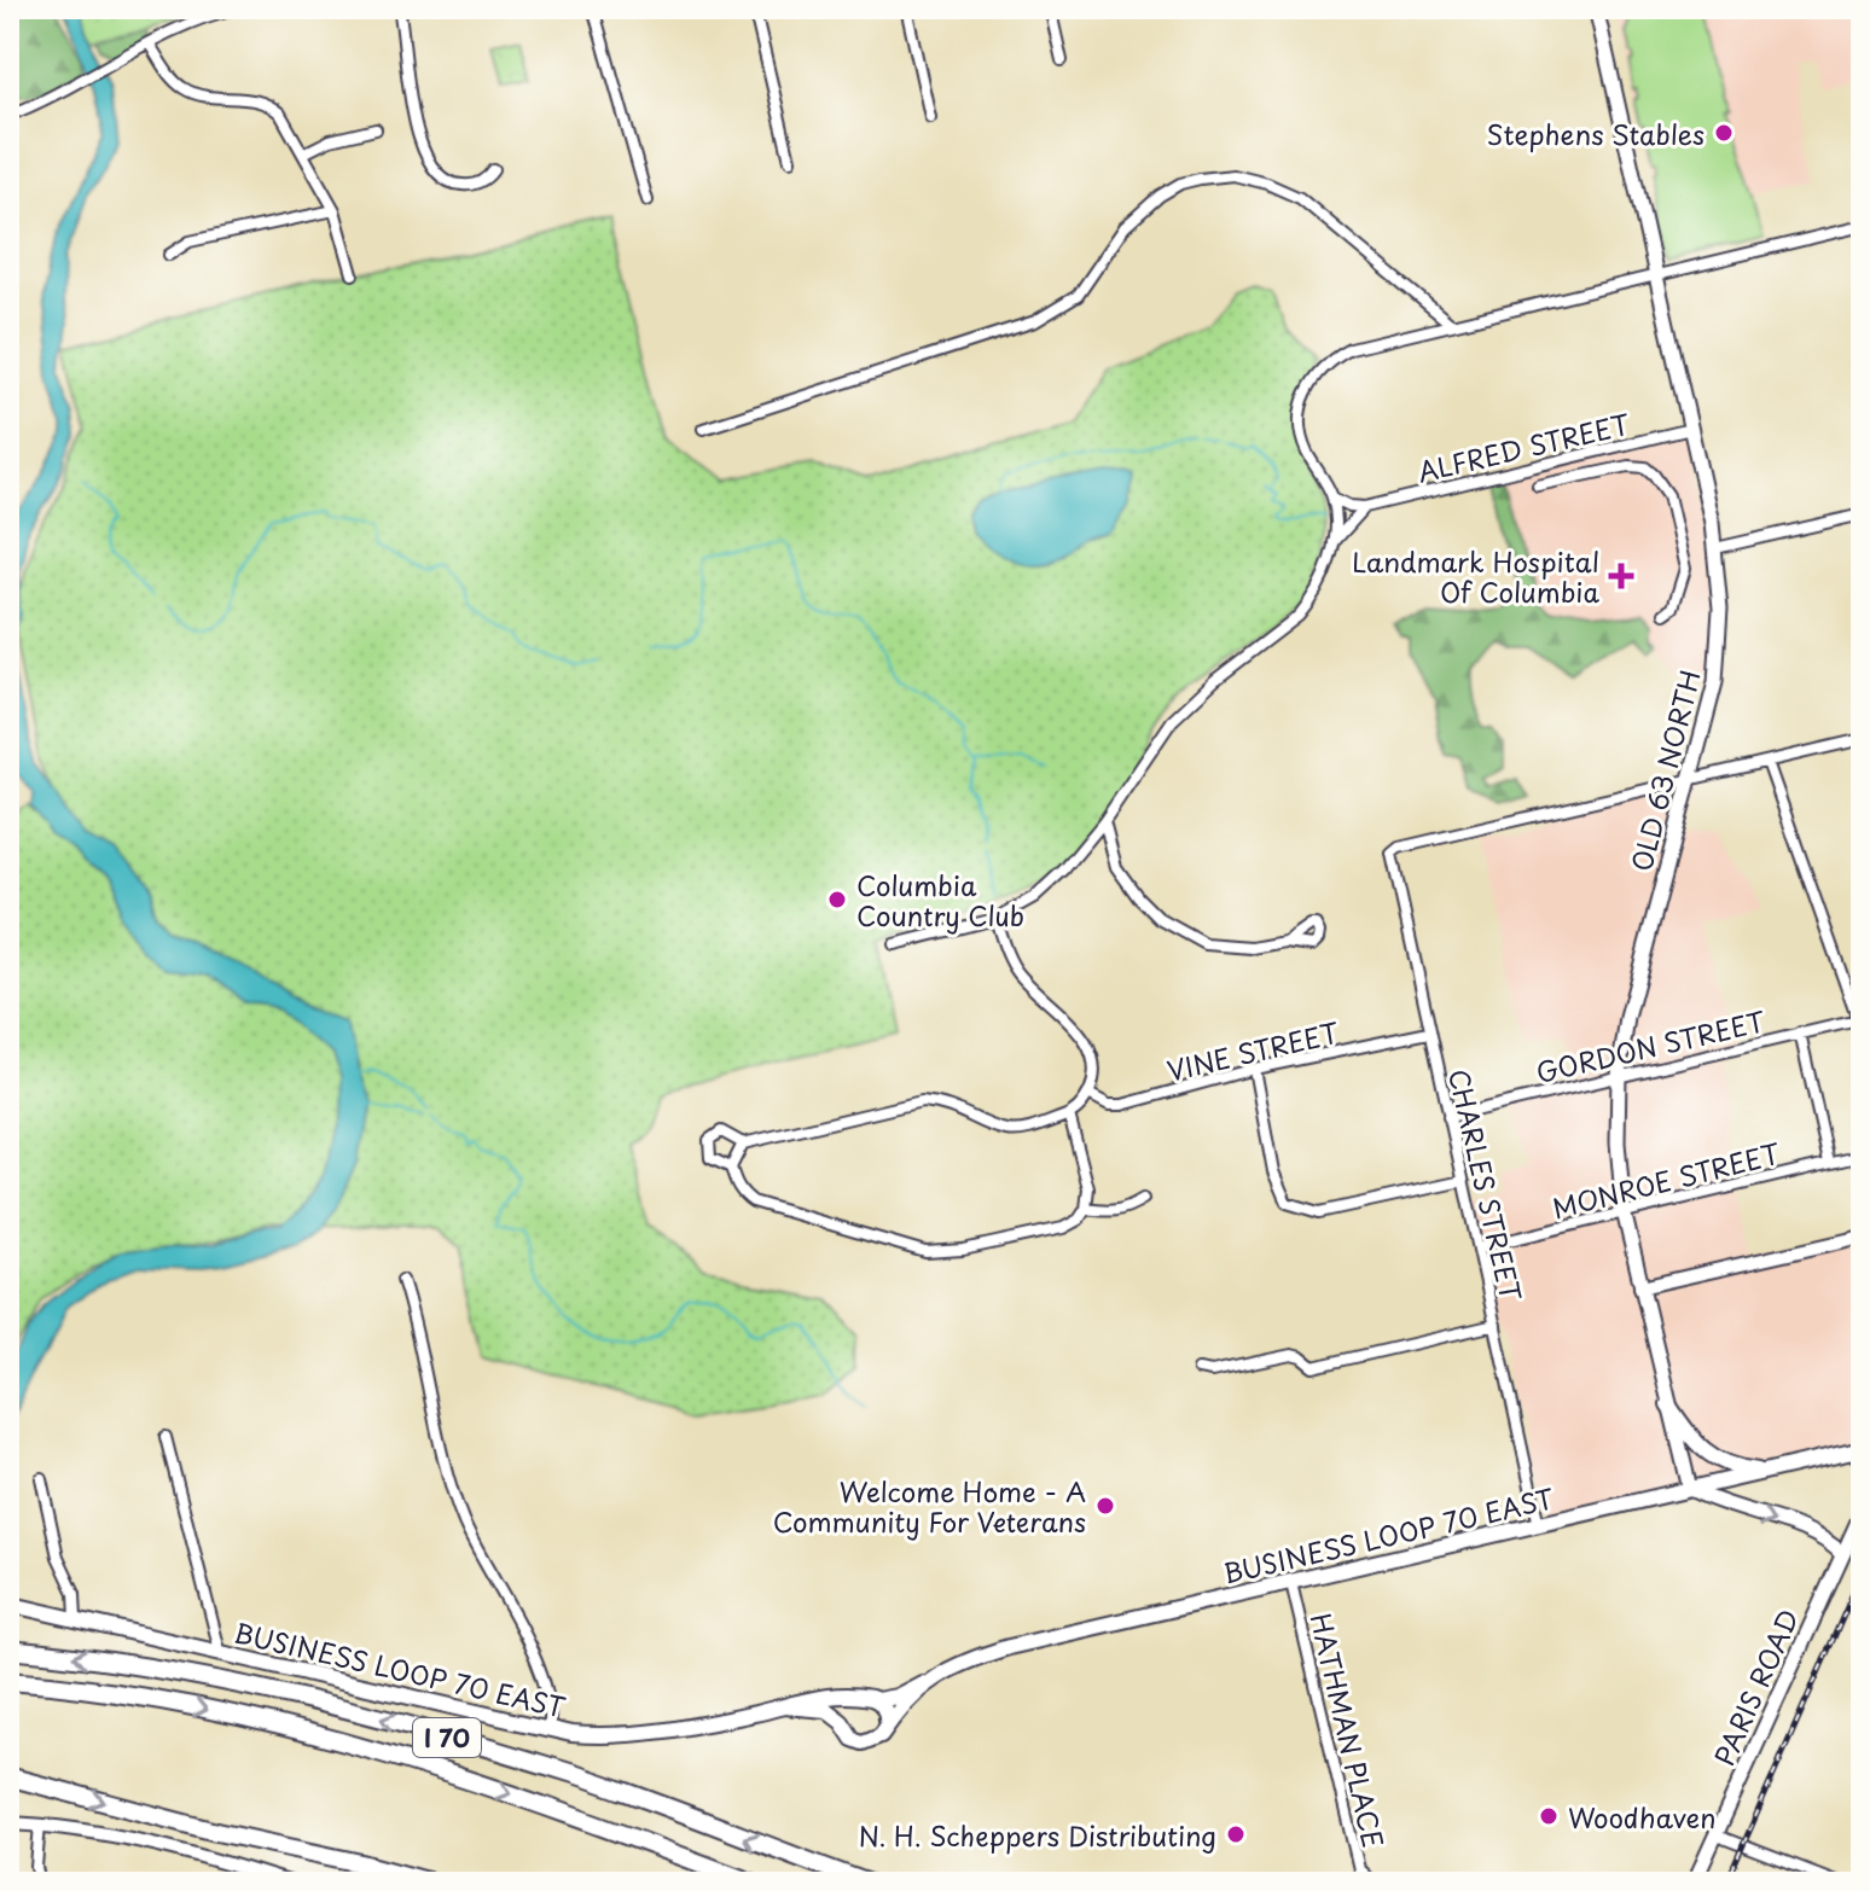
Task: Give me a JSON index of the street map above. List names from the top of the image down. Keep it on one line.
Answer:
{"streets":{"highway":["I 70"],"main road":["OLD 63 NORTH","BUSINESS LOOP 70 EAST","PARIS ROAD"],"street":["ALFRED STREET","GORDON STREET","VINE STREET","MONROE STREET","CHARLES STREET","HATHMAN PLACE"]},"crossings":[["ALFRED STREET","OLD 63 NORTH"],["OLD 63 NORTH","GORDON STREET"],["OLD 63 NORTH","MONROE STREET"],["OLD 63 NORTH","CHARLES STREET"],["OLD 63 NORTH","BUSINESS LOOP 70 EAST"],["GORDON STREET","CHARLES STREET"],["VINE STREET","CHARLES STREET"],["MONROE STREET","CHARLES STREET"],["CHARLES STREET","BUSINESS LOOP 70 EAST"],["BUSINESS LOOP 70 EAST","HATHMAN PLACE"]],"places":{"other":["Stephens Stables","Columbia Country Club","Welcome Home - A Community For Veterans","Woodhaven","N. H. Scheppers Distributing"],"health":["Landmark Hospital Of Columbia"]}}
